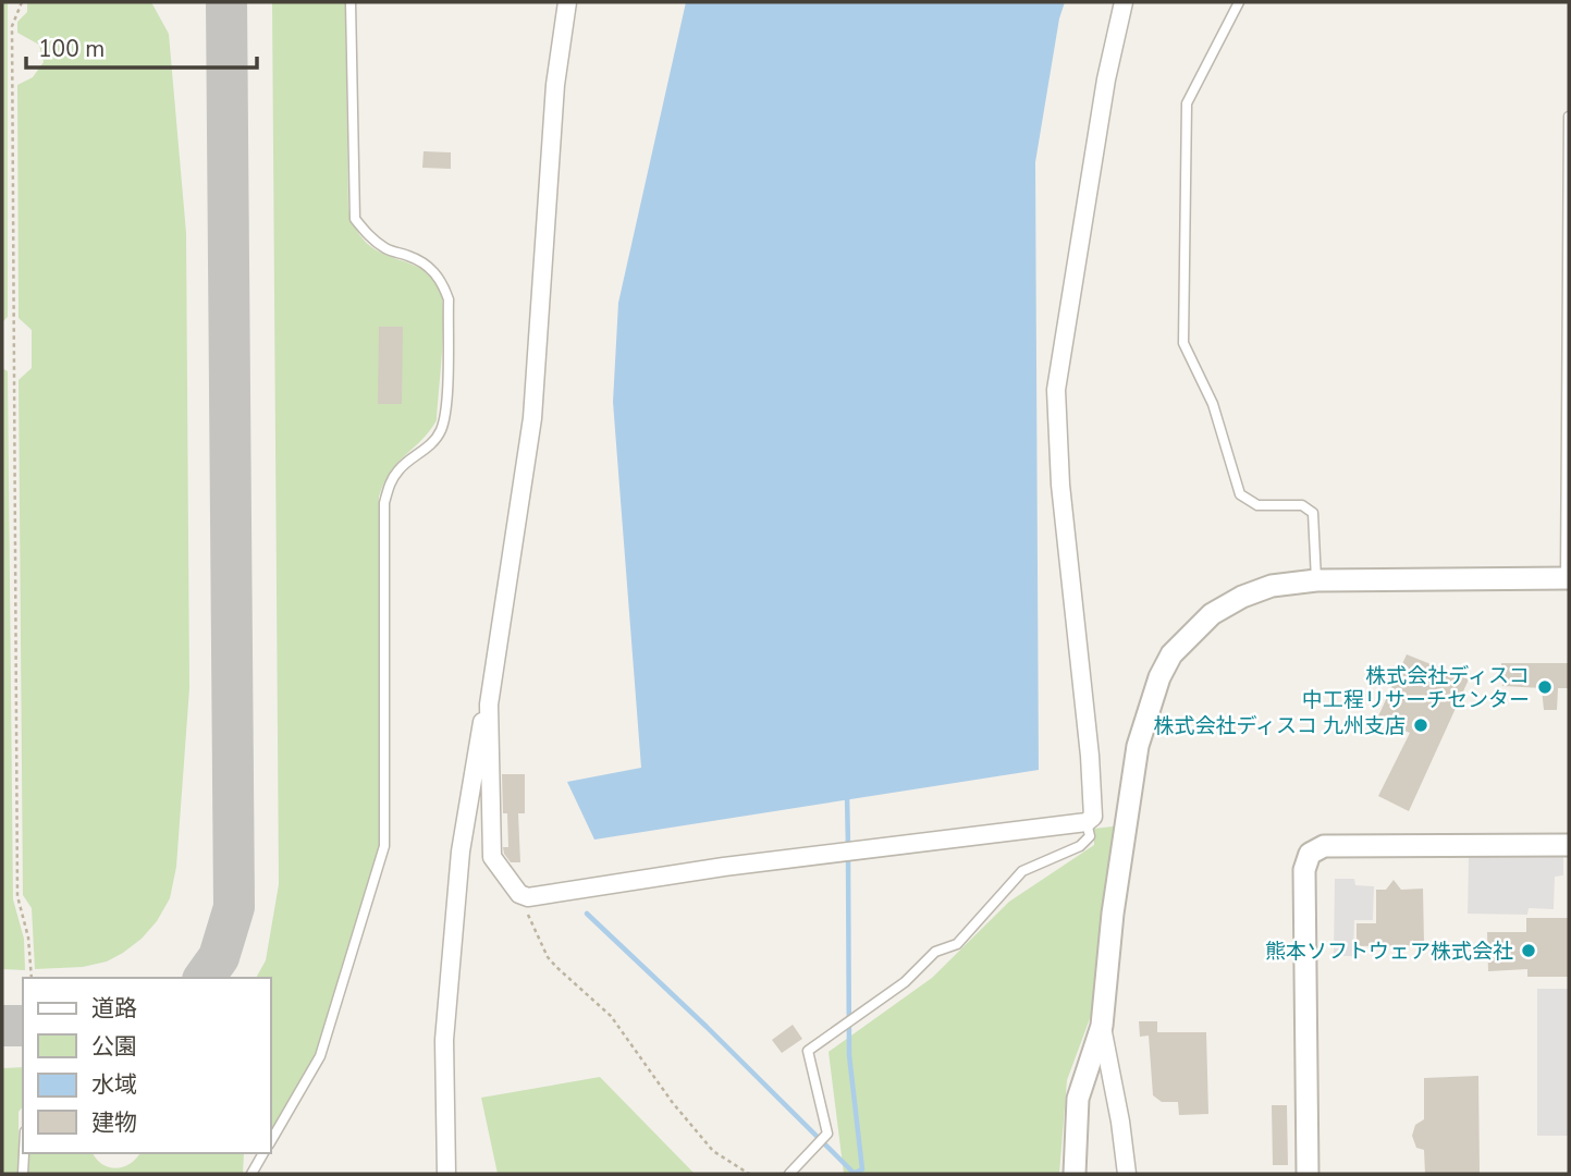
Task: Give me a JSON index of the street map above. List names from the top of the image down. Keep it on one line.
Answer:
{"places":["株式会社ディスコ 中工程リサーチセンター","株式会社ディスコ 九州支店","熊本ソフトウェア株式会社"],"legend":["道路","公園","水域","建物"],"scale_bar":"100 m"}
